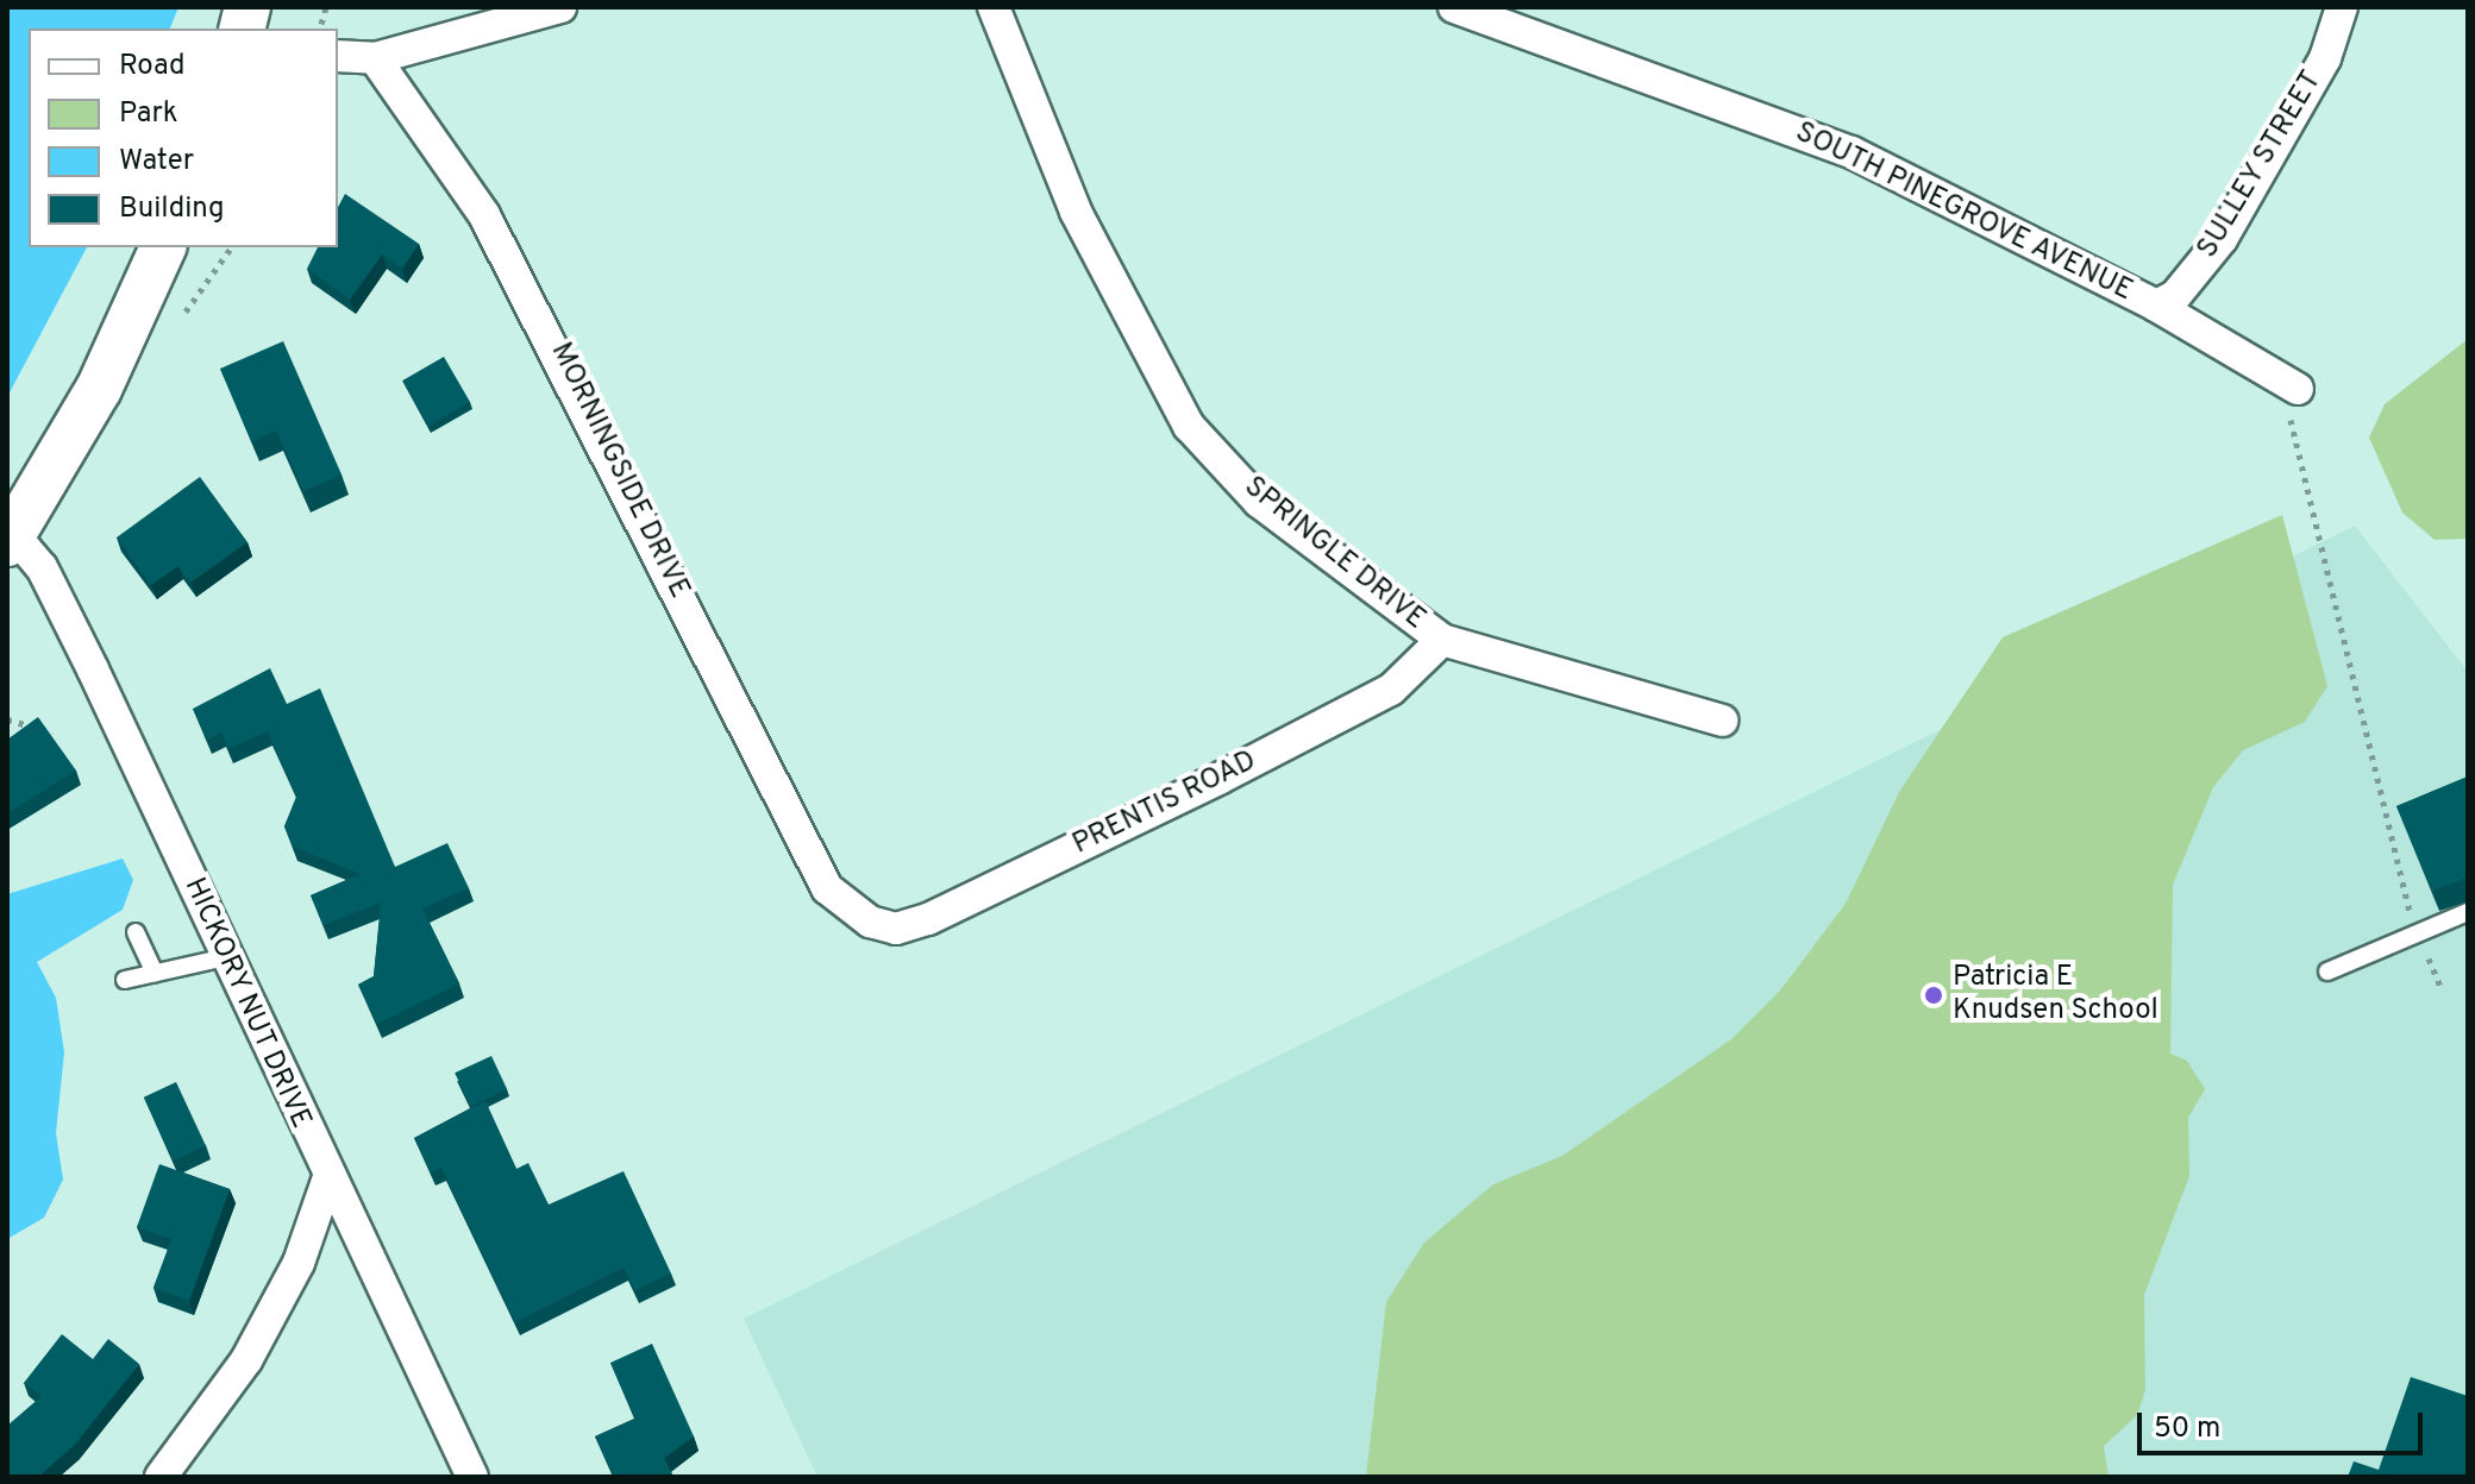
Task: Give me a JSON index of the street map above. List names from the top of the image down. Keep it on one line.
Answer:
{"streets":{"street":["SULLEY STREET","SOUTH PINEGROVE AVENUE","MORNINGSIDE DRIVE","SPRINGLE DRIVE","PRENTIS ROAD","HICKORY NUT DRIVE"]},"crossings":[["SULLEY STREET","SOUTH PINEGROVE AVENUE"],["MORNINGSIDE DRIVE","PRENTIS ROAD"],["SPRINGLE DRIVE","PRENTIS ROAD"]],"places":["Patricia E Knudsen School"],"legend":["Road","Park","Water","Building"],"scale_bar":"50 m"}
